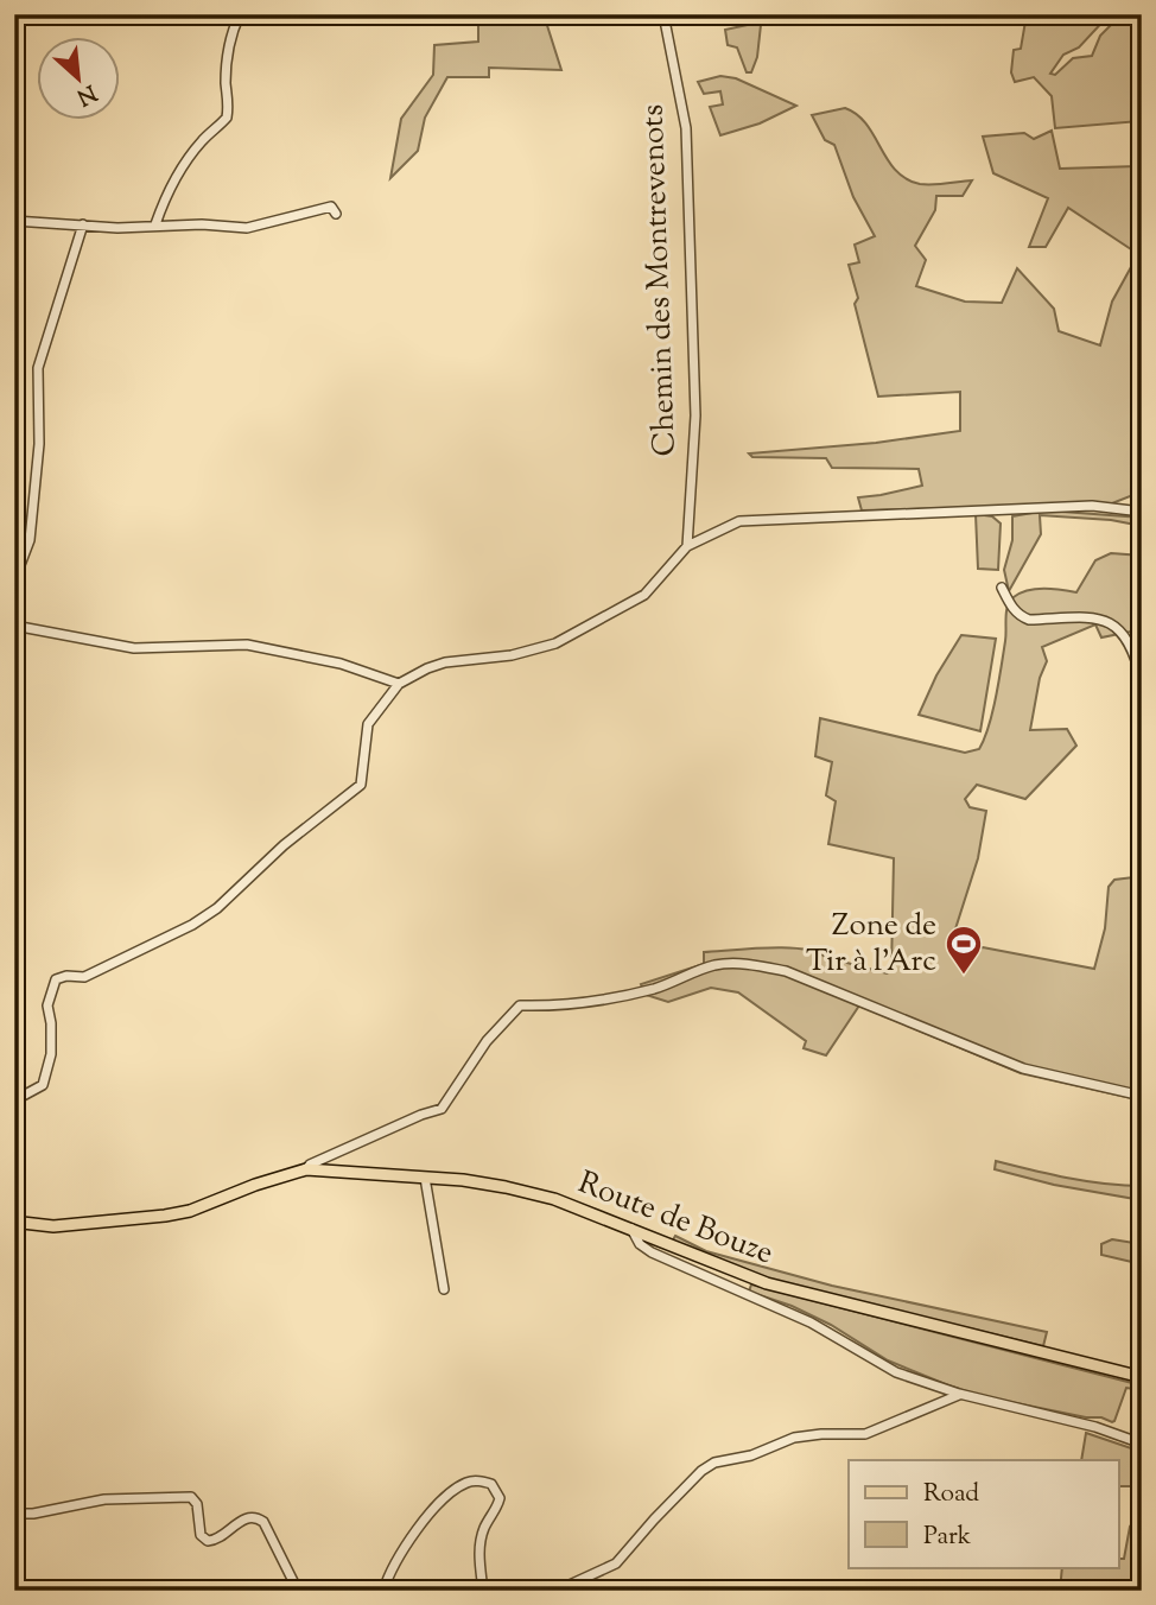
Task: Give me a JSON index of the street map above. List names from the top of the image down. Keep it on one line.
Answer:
{"streets":{"main road":["Route de Bouze"],"street":["Chemin des Montrevenots"]},"places":{"sports":["Zone de Tir à l'Arc"]},"legend":["Road","Park"],"north":"bottom right"}
